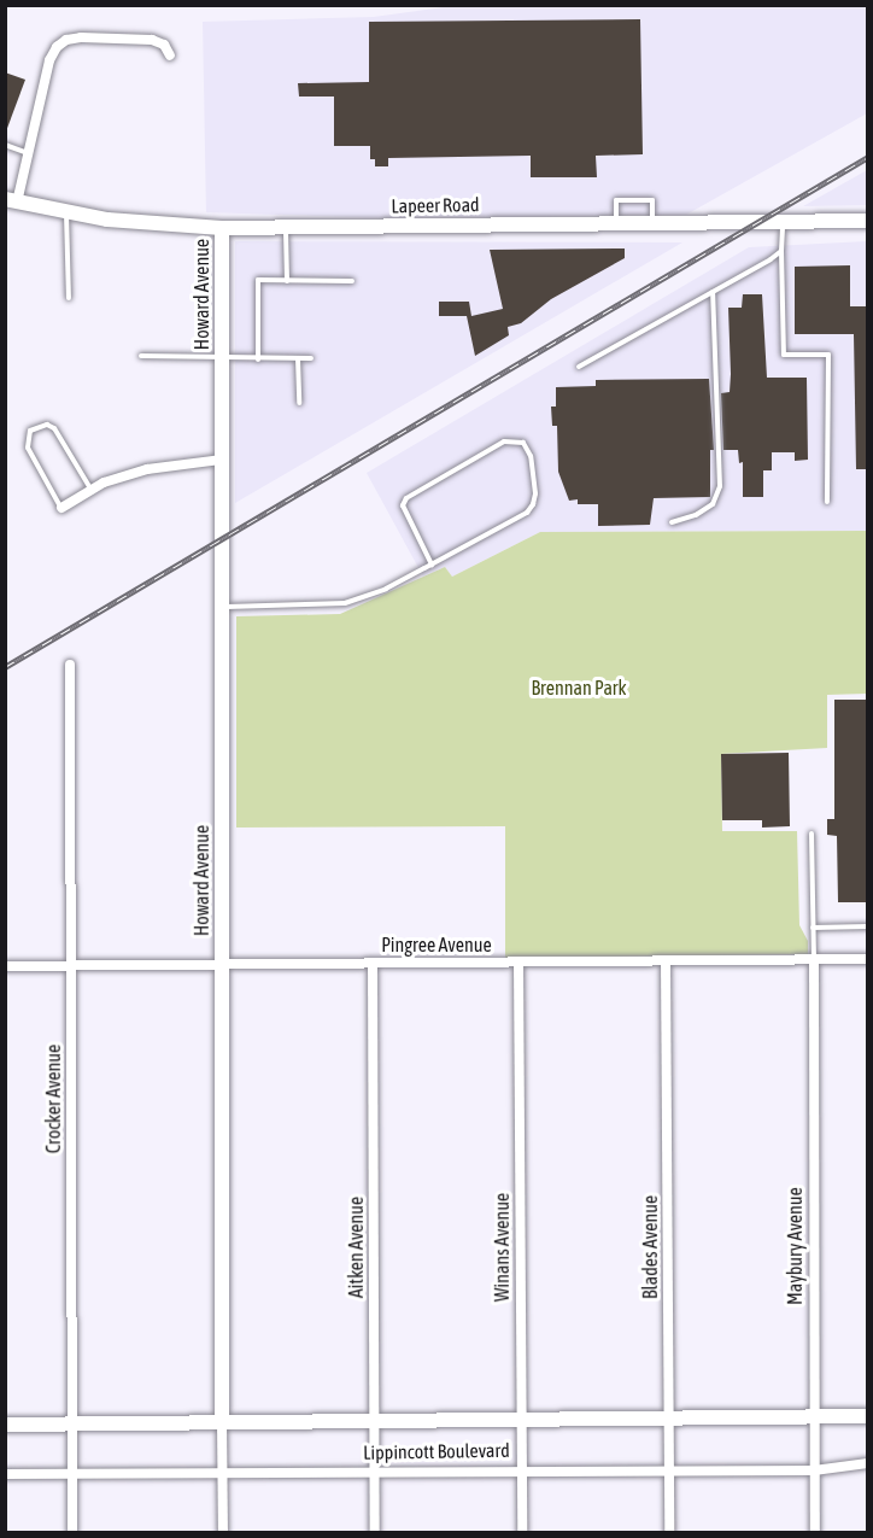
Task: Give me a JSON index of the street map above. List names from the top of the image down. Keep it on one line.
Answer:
{"streets":{"street":["Lapeer Road","Howard Avenue","Pingree Avenue","Crocker Avenue","Maybury Avenue","Aitken Avenue","Winans Avenue","Blades Avenue","Lippincott Boulevard"]},"crossings":[["Lapeer Road","Howard Avenue"],["Howard Avenue","Pingree Avenue"],["Howard Avenue","Lippincott Boulevard"],["Pingree Avenue","Crocker Avenue"],["Pingree Avenue","Maybury Avenue"],["Pingree Avenue","Aitken Avenue"],["Pingree Avenue","Winans Avenue"],["Pingree Avenue","Blades Avenue"],["Crocker Avenue","Lippincott Boulevard"],["Maybury Avenue","Lippincott Boulevard"],["Aitken Avenue","Lippincott Boulevard"],["Winans Avenue","Lippincott Boulevard"],["Blades Avenue","Lippincott Boulevard"]],"parks":["Brennan Park"]}
